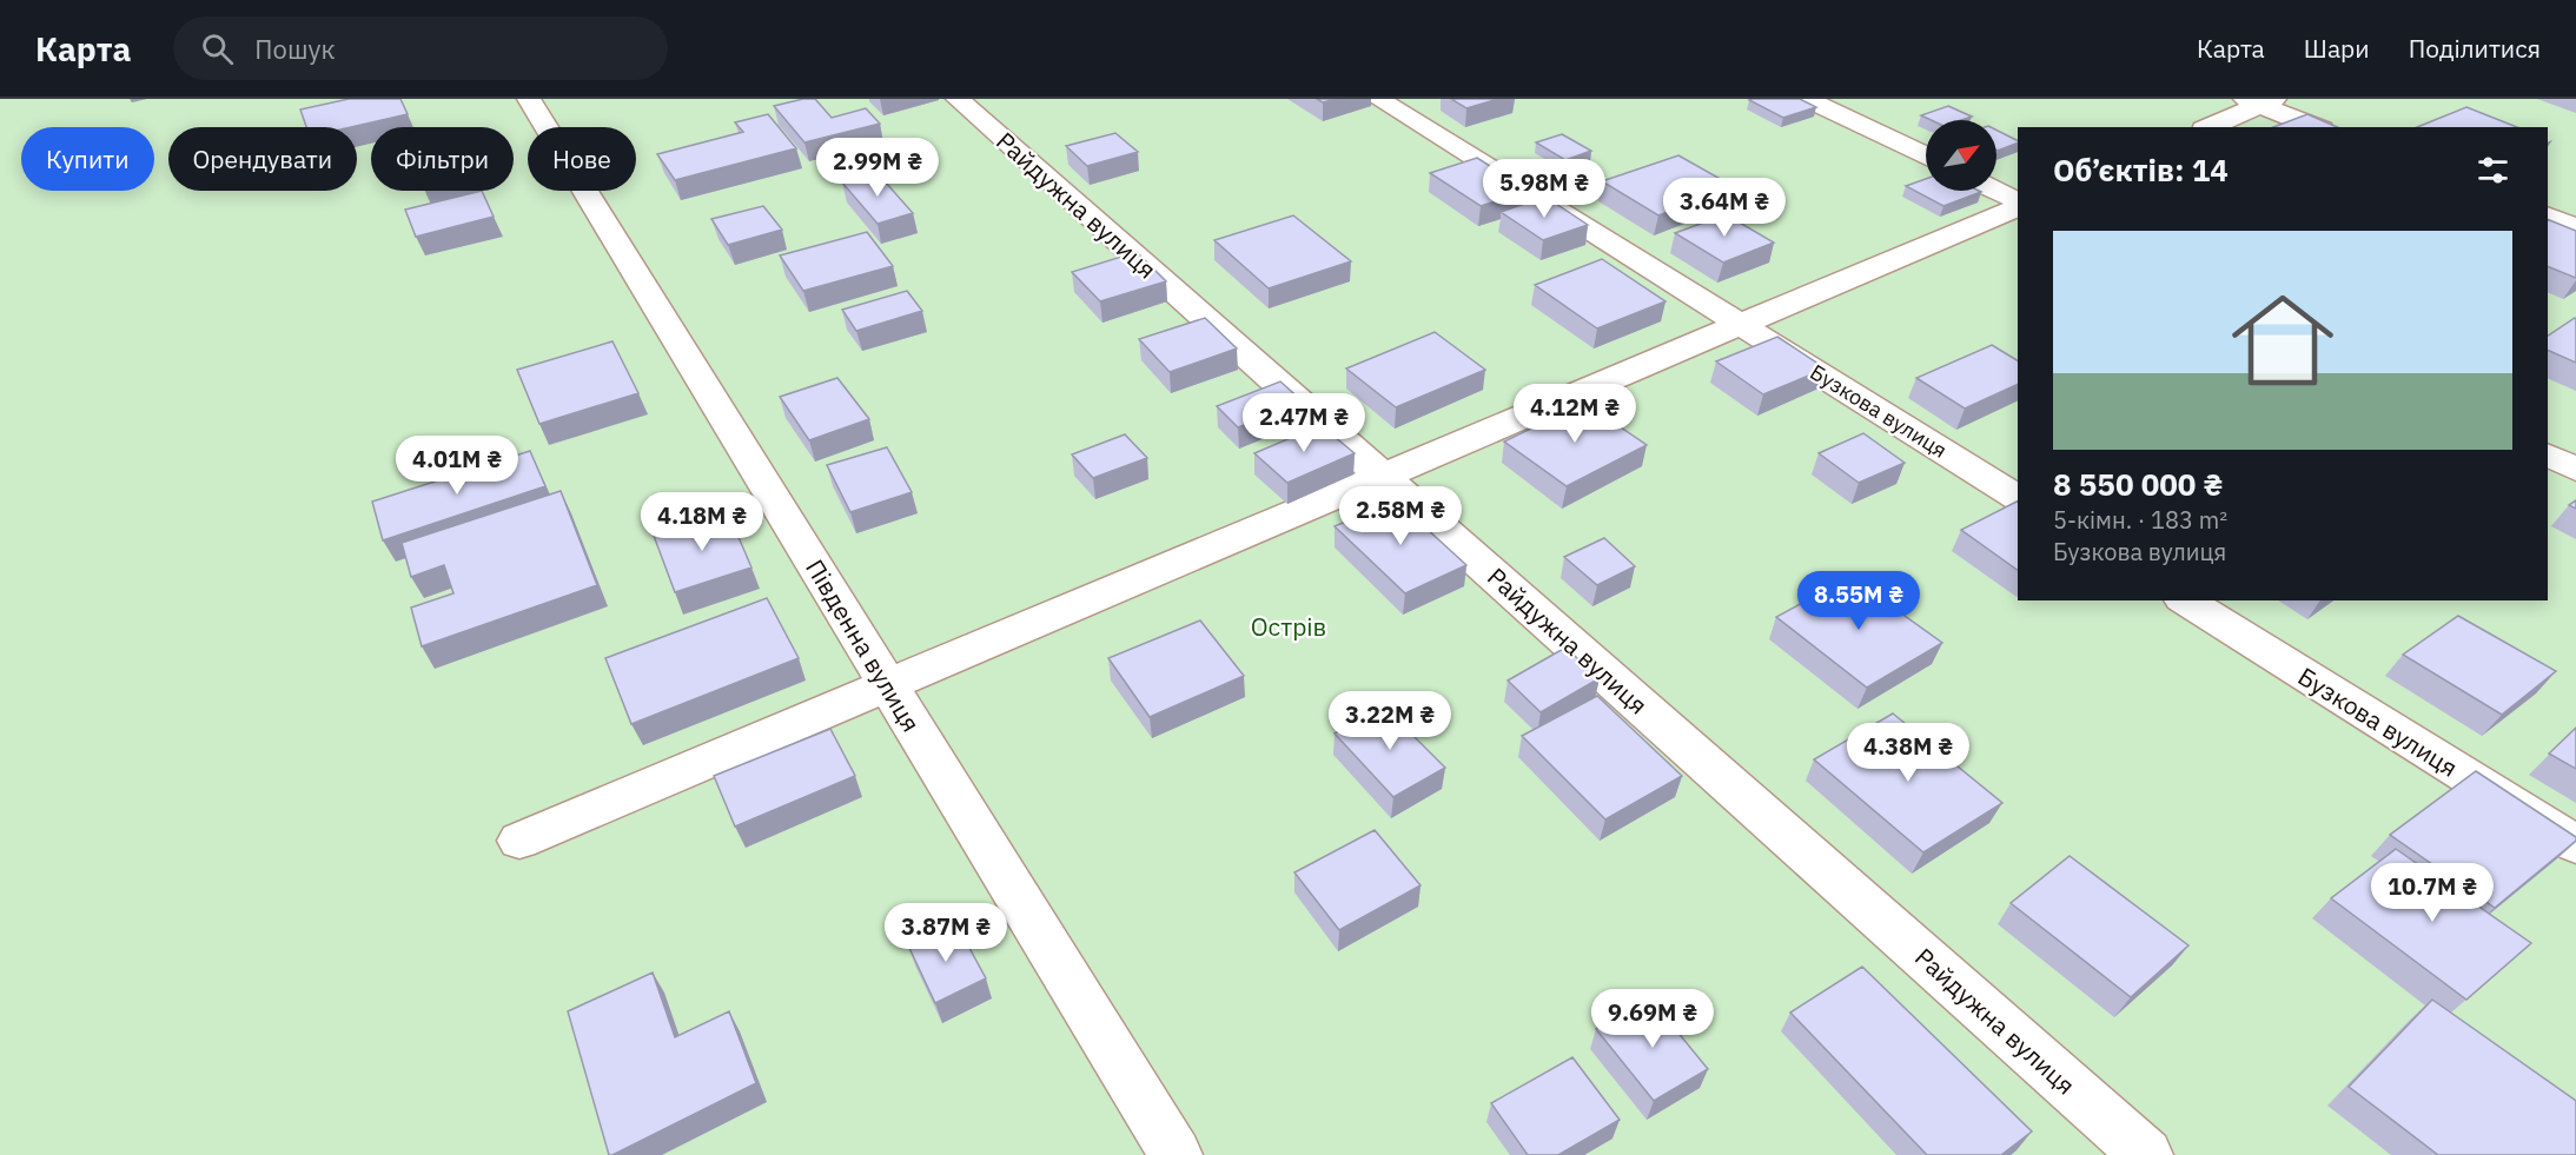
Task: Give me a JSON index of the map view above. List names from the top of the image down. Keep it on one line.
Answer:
{"streets":{"street":["Райдужна вулиця","Бузкова вулиця","Південна вулиця"]},"parks":["Острів"],"north":"top right","page":{"header":"Карта","search":"Пошук","nav":["Карта","Шари","Поділитися"],"chip":["Купити","Орендувати","Фільтри","Нове"],"heading":"Об’єктів: 14","price":["2.99M ₴","5.98M ₴","3.64M ₴","4.12M ₴","2.47M ₴","4.01M ₴","2.58M ₴","4.18M ₴","8.55M ₴","3.22M ₴","4.38M ₴","10.7M ₴","3.87M ₴","9.69M ₴"],"list":[{"name":"8 550 000 ₴","note":"5-кімн. · 183 m² · Бузкова вулиця"}]}}
